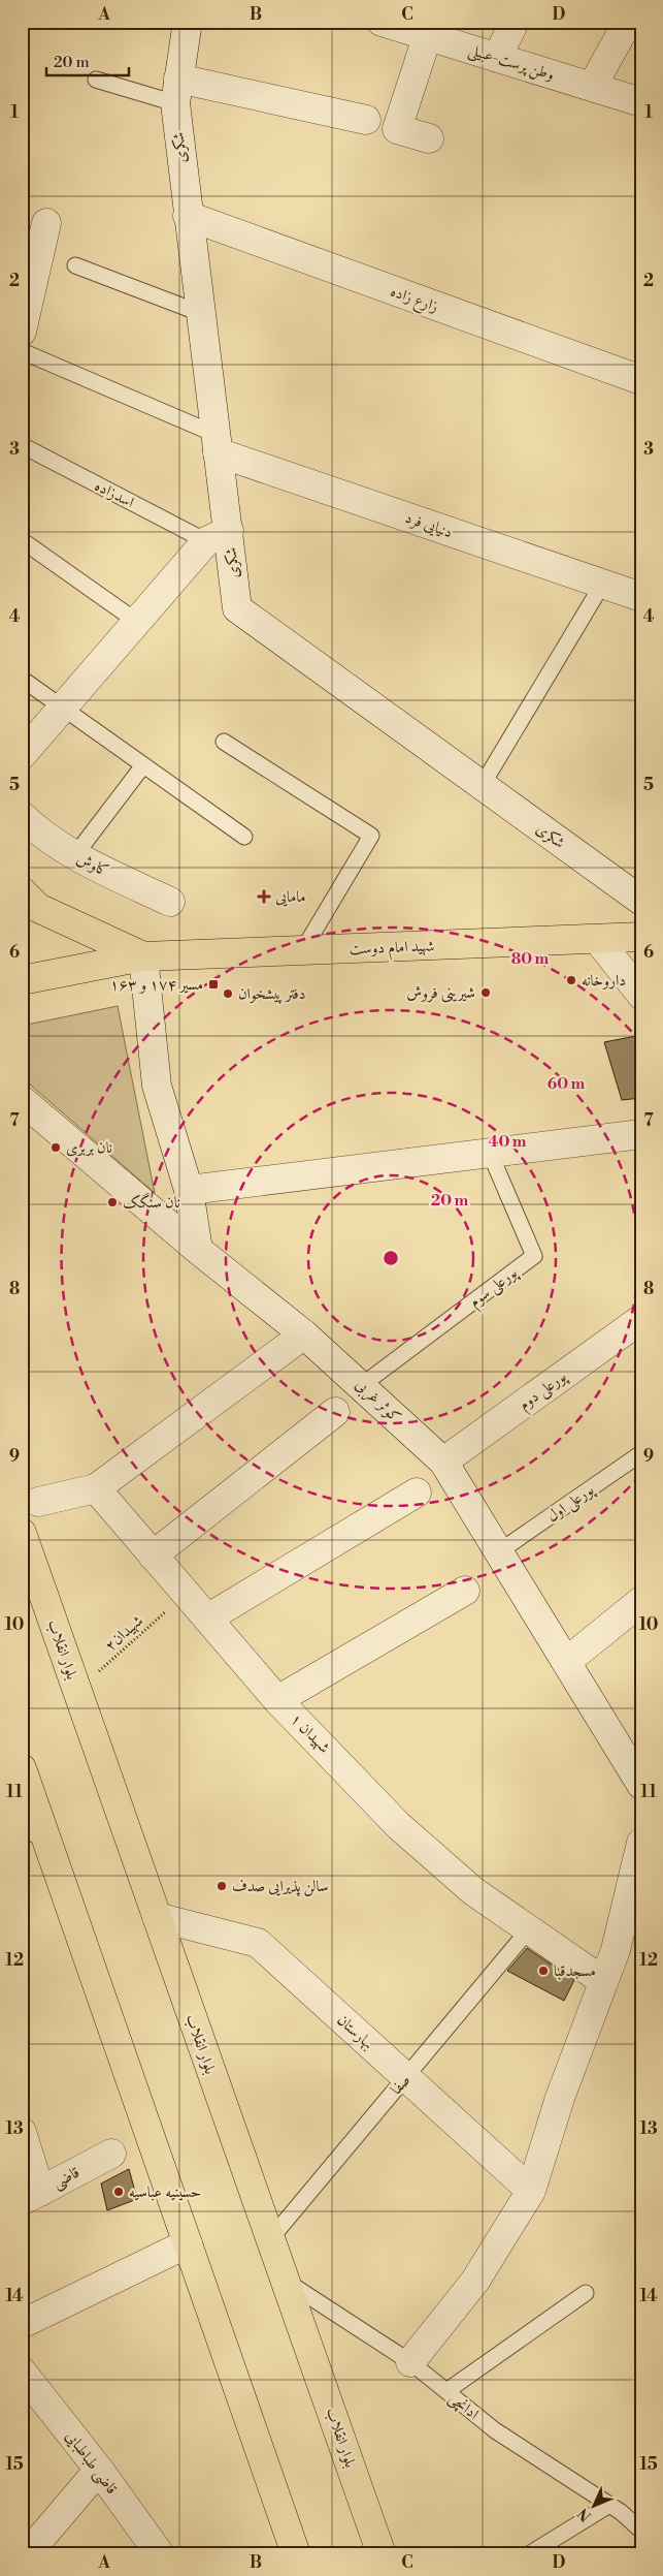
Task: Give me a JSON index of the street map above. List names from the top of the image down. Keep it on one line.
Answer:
{"streets":{"main road":["شهید امام دوست","بلوار انقلاب"],"street":["وطن پرست-عبیلی","شکری","زارع زاده","دنیایی فرد","کاوش","پورعلی دوم","کوثر غربی","شهیدان ۱","بهارستان","قاضی","قاضی طباطبایی"],"lane":["اسدزاده","پورعلی سوم","پورعلی اول","صفا","ادانچی"],"path":["شهیدان۲"]},"crossings":[["شکری","زارع زاده"],["شکری","اسدزاده"],["شکری","دنیایی فرد"],["پورعلی سوم","کوثر غربی"],["پورعلی دوم","کوثر غربی"],["کوثر غربی","پورعلی اول"],["شهیدان۲","بلوار انقلاب"],["شهیدان۲","شهیدان ۱"],["بلوار انقلاب","بهارستان"],["بلوار انقلاب","صفا"],["بلوار انقلاب","ادانچی"],["شهیدان ۱","صفا"],["بهارستان","صفا"]],"places":{"health":["مامایی"],"other":["داروخانه","شیرینی فروش","دفتر پیشخوان","نان بربری","نان سنگک","سالن پذیرایی صدف","مسجدقبا","حسینیه عباسیه"],"transit":["مسیر ۱۷۴ و ۱۶۳"]},"scale_bar":"20 m","north":"bottom left","grid":{"columns":["A","B","C","D"],"rows":["1","2","3","4","5","6","7","8","9","10","11","12","13","14","15"]},"rings":["80 m","60 m","40 m","20 m"]}
